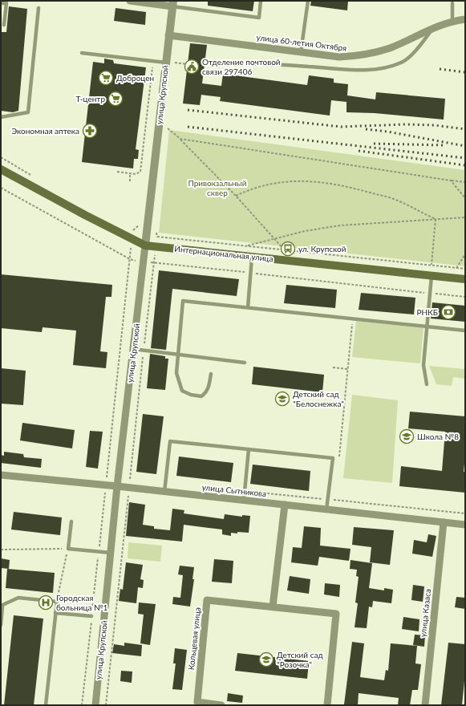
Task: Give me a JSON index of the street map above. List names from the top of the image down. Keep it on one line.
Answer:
{"streets":{"main road":["Интернациональная улица"],"street":["улица 60-летия Октября","улица Крупской","улица Сытникова","улица Казаса","Кольцевая улица"]},"crossings":[["улица 60-летия Октября","улица Крупской"],["улица Крупской","Интернациональная улица"],["улица Крупской","улица Сытникова"],["улица Сытникова","улица Казаса"]],"parks":["Привокзальный сквер"],"places":{"public building":["Отделение почтовой связи 297406"],"supermarket":["Доброцен","Т-центр"],"pharmacy":["Экономная аптека"],"bus stop":["ул. Крупской"],"bank":["РНКБ"],"school or university":["Детский сад \"Белоснежка\"","Школа №8","Детский сад \"Розочка\""],"hospital":["Городская больница №1"]}}
